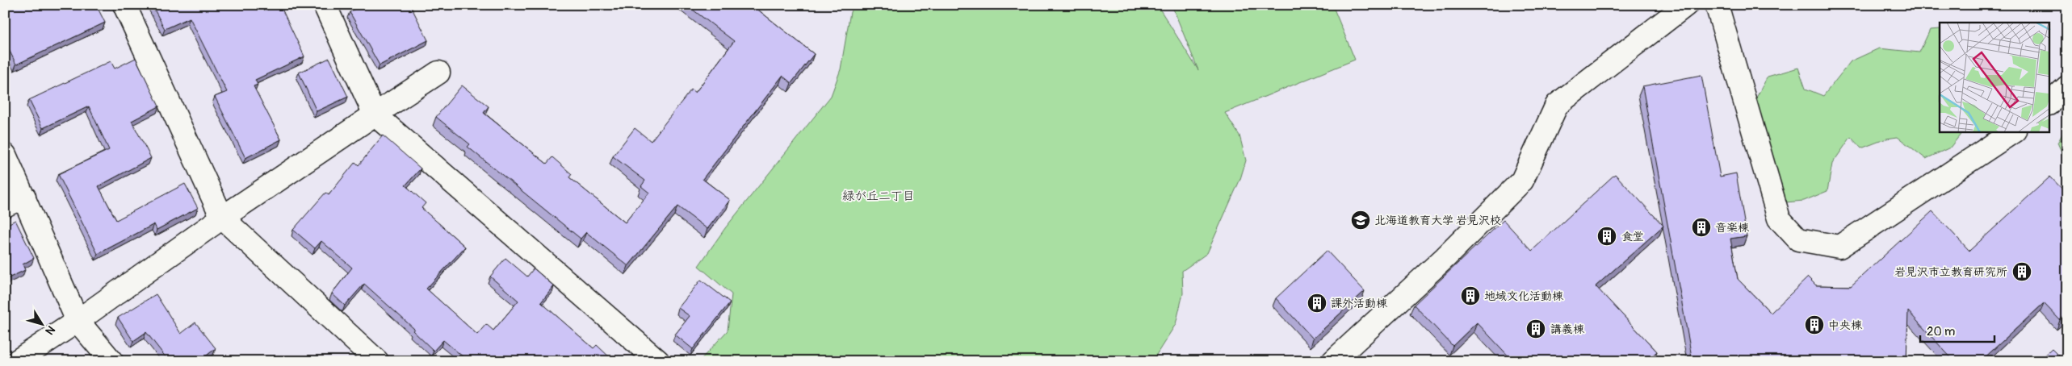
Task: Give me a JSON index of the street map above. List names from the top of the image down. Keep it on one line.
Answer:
{"districts":["緑が丘二丁目"],"places":{"school or university":["北海道教育大学 岩見沢校"],"building":["音楽棟","食堂","岩見沢市立教育研究所","地域文化活動棟","課外活動棟","中央棟","講義棟"]},"scale_bar":"20 m","north":"bottom right"}
